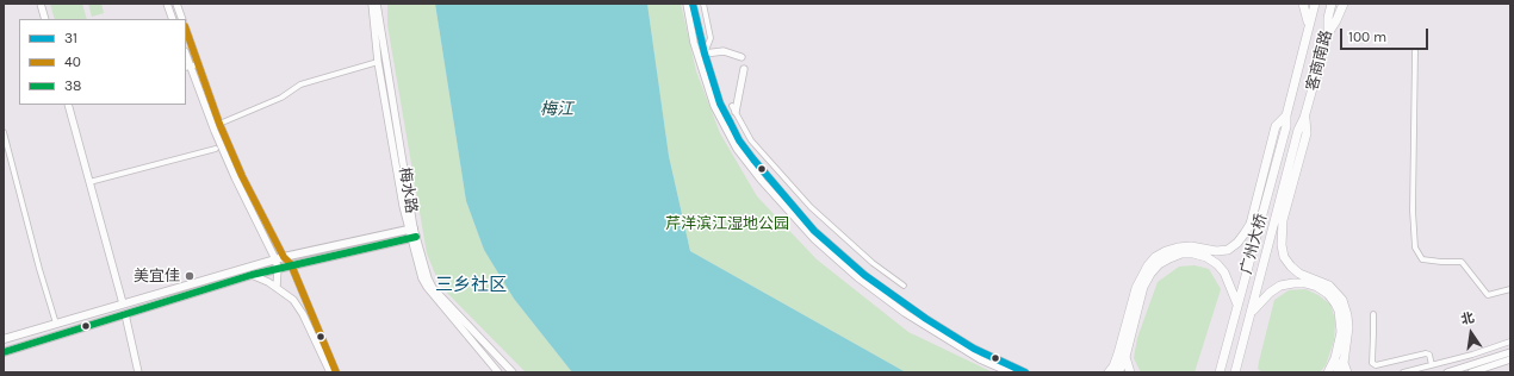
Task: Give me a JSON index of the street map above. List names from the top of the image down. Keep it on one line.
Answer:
{"streets":{"highway":["客商南路","广州大桥"],"main road":["梅水路"]},"crossings":[["客商南路","广州大桥"]],"districts":["三乡社区"],"water":["梅江"],"parks":["芹洋滨江湿地公园"],"places":["美宜佳"],"lines":["transit line 31","transit line 40","transit line 38"],"legend":["31","40","38"],"scale_bar":"100 m","north":"top"}
